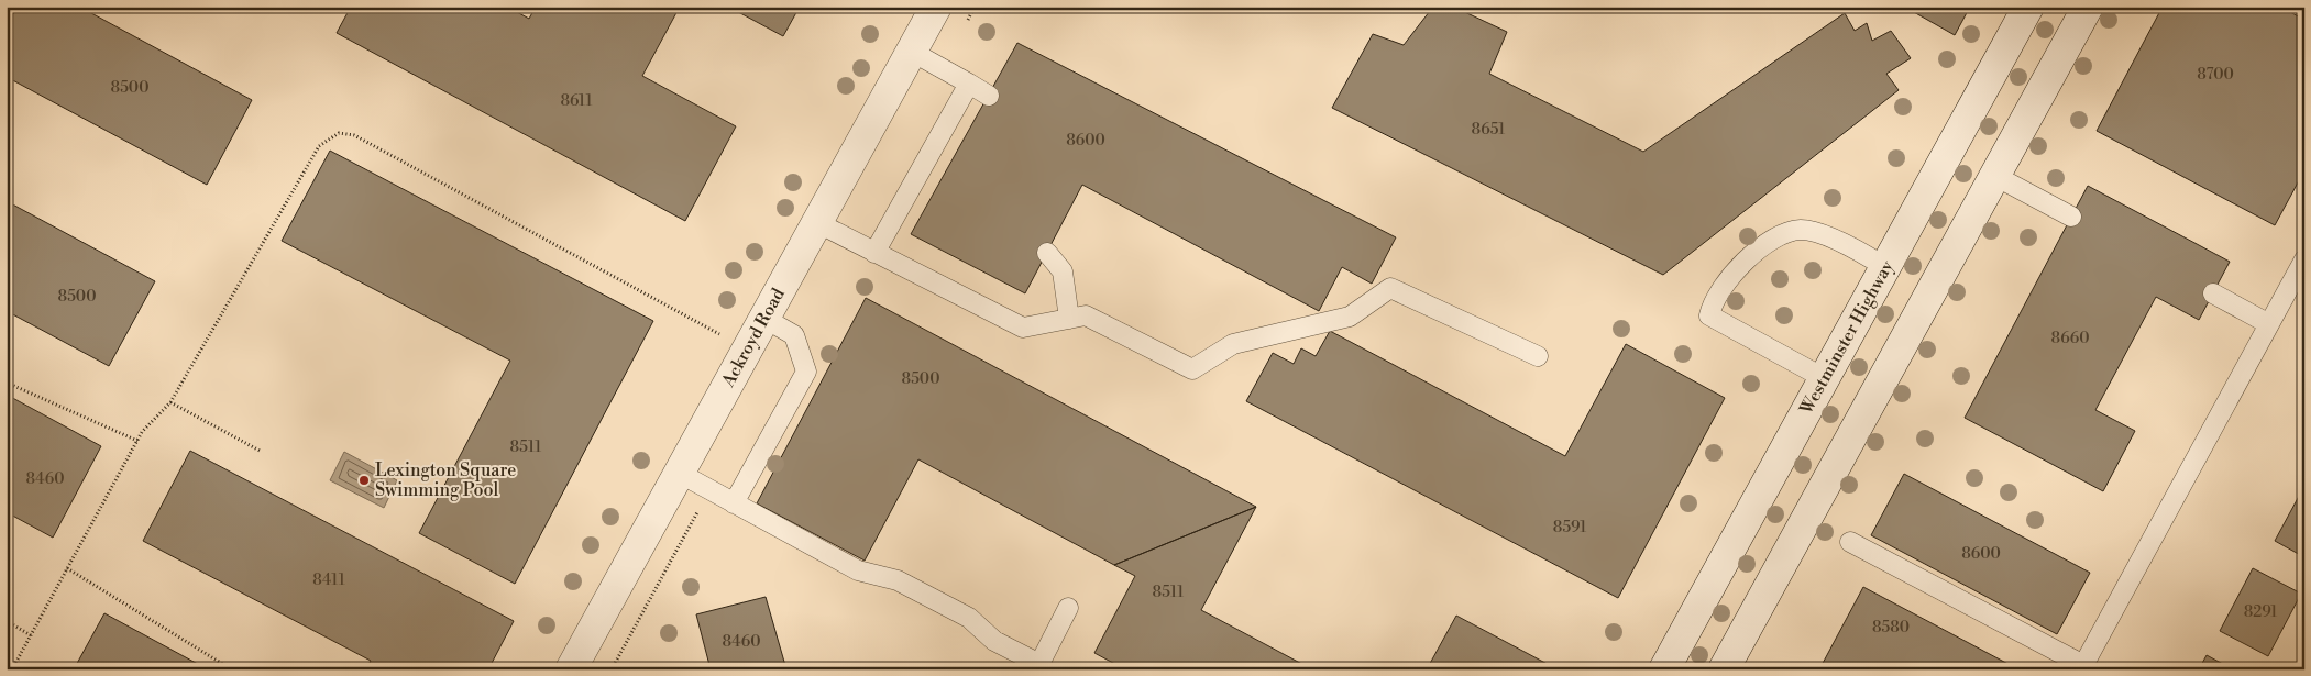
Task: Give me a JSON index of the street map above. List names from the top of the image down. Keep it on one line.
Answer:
{"streets":{"main road":["Ackroyd Road","Westminster Highway"]},"places":["Lexington Square Swimming Pool"],"house_numbers":["8700","8500","8611","8651","8600","8500","8660","8500","8511","8460","8591","8600","8411","8511","8291","8580","8460"]}
